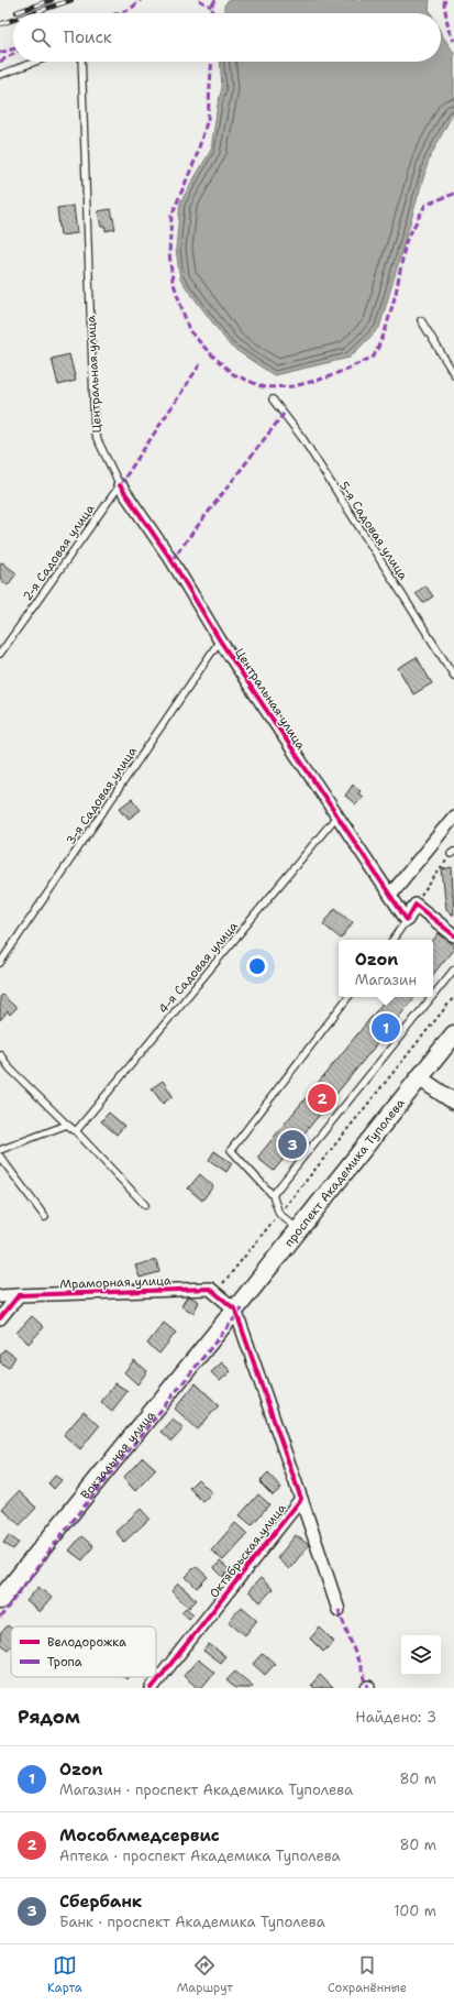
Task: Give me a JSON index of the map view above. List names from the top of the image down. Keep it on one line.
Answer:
{"streets":{"main road":["проспект Академика Туполева","Вокзальная улица"],"street":["Центральная улица","Мраморная улица","Октябрьская улица"],"lane":["5-я Садовая улица","2-я Садовая улица","3-я Садовая улица","4-я Садовая улица"]},"crossings":[["Центральная улица","2-я Садовая улица"],["Центральная улица","3-я Садовая улица"],["Центральная улица","4-я Садовая улица"],["проспект Академика Туполева","Вокзальная улица"],["проспект Академика Туполева","Октябрьская улица"],["Вокзальная улица","Октябрьская улица"]],"legend":["Велодорожка","Тропа"],"page":{"search":"Поиск","popup":["Ozon","Магазин"],"pins":["1","2","3"],"heading":["Рядом","Найдено: 3"],"list":[{"mark":"1","name":"Ozon","note":"Магазин · проспект Академика Туполева","value":"80 m"},{"mark":"2","name":"Мособлмедсервис","note":"Аптека · проспект Академика Туполева","value":"80 m"},{"mark":"3","name":"Сбербанк","note":"Банк · проспект Академика Туполева","value":"100 m"}],"nav":["Карта","Маршрут","Сохранённые"]}}
